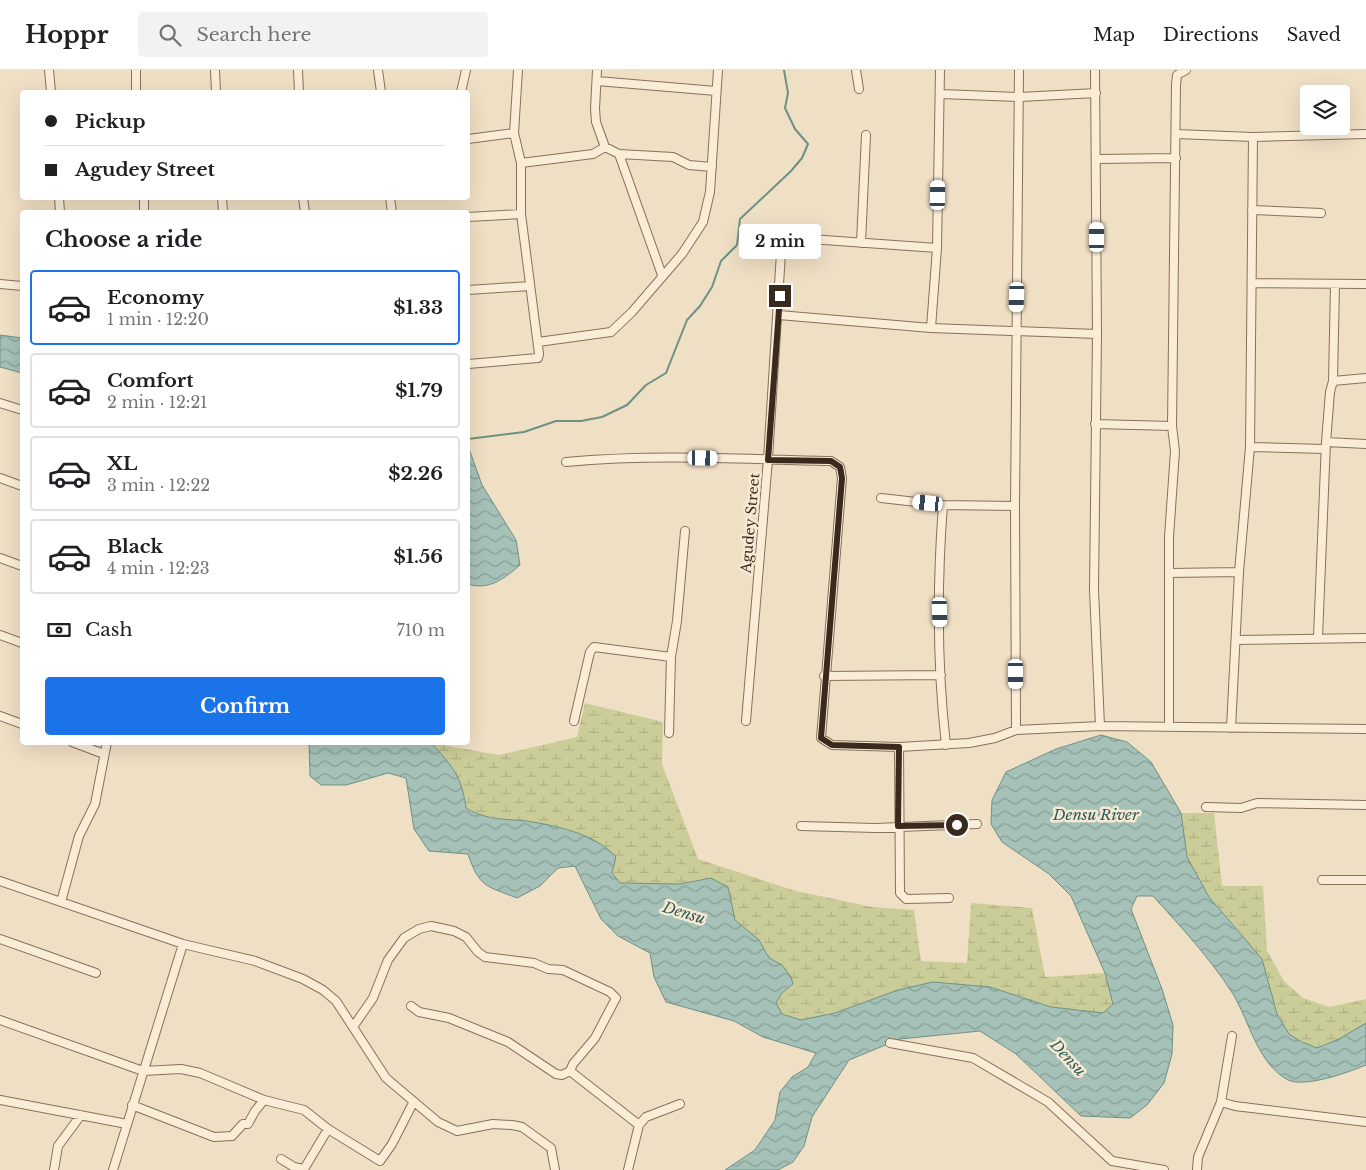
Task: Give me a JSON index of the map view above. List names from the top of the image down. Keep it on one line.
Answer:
{"streets":{"street":["Agudey Street"]},"water":["Densu River","Densu"],"page":{"header":"Hoppr","search":"Search here","nav":["Map","Directions","Saved"],"banner":["Pickup","Agudey Street"],"heading":"Choose a ride","bubble":"2 min","list":[{"name":"Economy","note":"1 min · 12:20","value":"$1.33"},{"name":"Comfort","note":"2 min · 12:21","value":"$1.79"},{"name":"XL","note":"3 min · 12:22","value":"$2.26"},{"name":"Black","note":"4 min · 12:23","value":"$1.56"}],"pay":["Cash","710 m"],"buttons":"Confirm"}}
